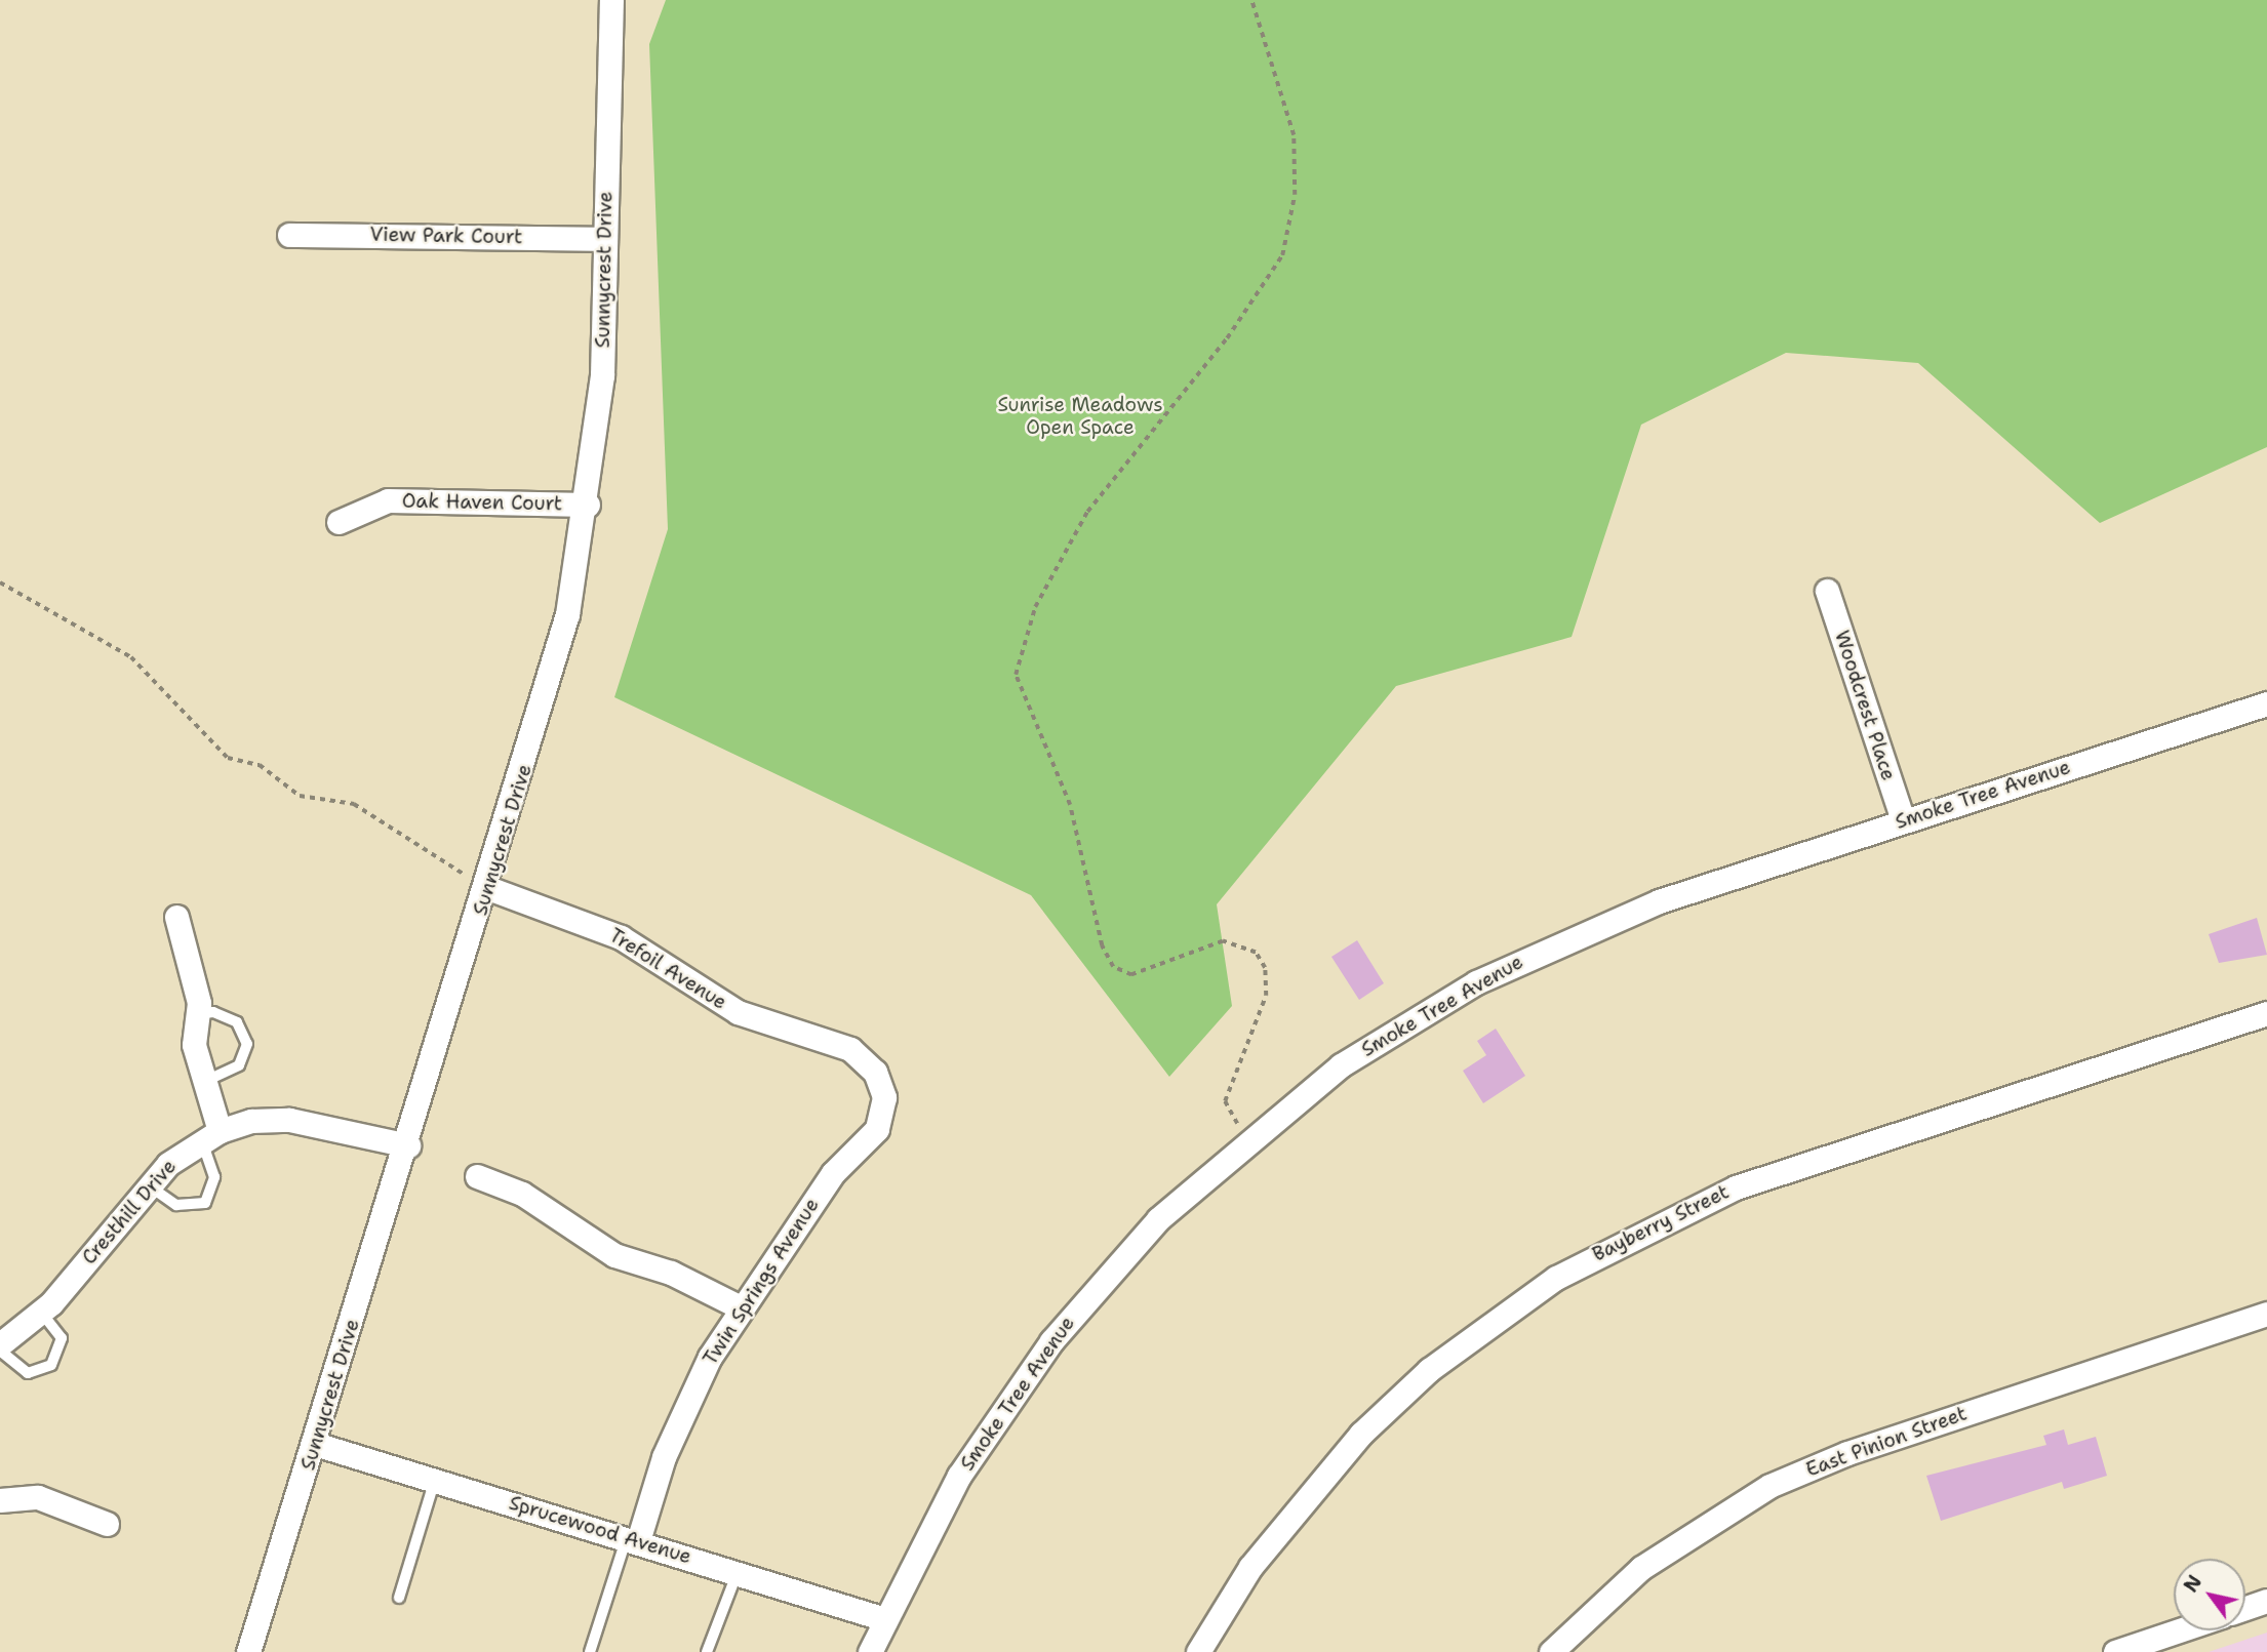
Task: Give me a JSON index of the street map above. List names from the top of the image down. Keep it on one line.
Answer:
{"streets":{"street":["View Park Court","Sunnycrest Drive","Oak Haven Court","Woodcrest Place","Smoke Tree Avenue","Trefoil Avenue","Cresthill Drive","Bayberry Street","Twin Springs Avenue","East Pinion Street","Sprucewood Avenue"]},"crossings":[["View Park Court","Sunnycrest Drive"],["Sunnycrest Drive","Oak Haven Court"],["Sunnycrest Drive","Trefoil Avenue"],["Sunnycrest Drive","Cresthill Drive"],["Sunnycrest Drive","Sprucewood Avenue"],["Woodcrest Place","Smoke Tree Avenue"],["Smoke Tree Avenue","Sprucewood Avenue"],["Trefoil Avenue","Twin Springs Avenue"],["Twin Springs Avenue","Sprucewood Avenue"]],"parks":["Sunrise Meadows Open Space"],"north":"top left"}
